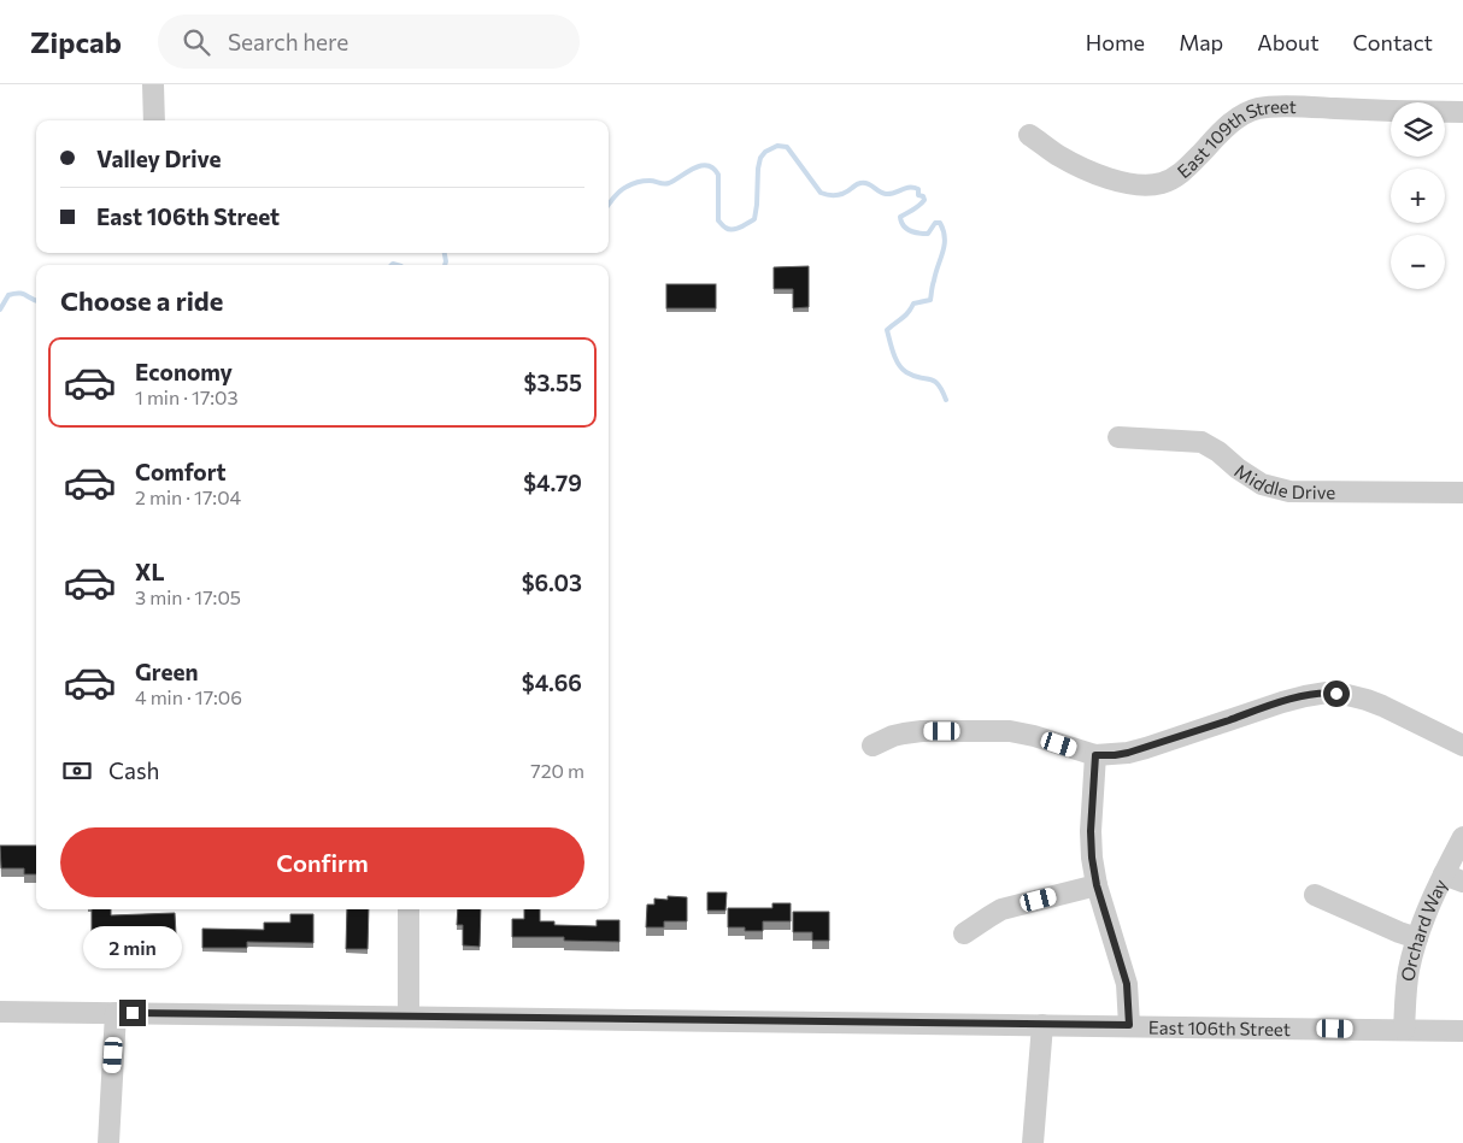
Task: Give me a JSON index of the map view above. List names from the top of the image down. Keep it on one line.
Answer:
{"streets":{"street":["East 109th Street","Middle Drive","Orchard Way","East 106th Street"]},"crossings":[["Orchard Way","East 106th Street"]],"page":{"header":"Zipcab","search":"Search here","nav":["Home","Map","About","Contact"],"map_buttons":["+","−"],"banner":["Valley Drive","East 106th Street"],"heading":"Choose a ride","list":[{"name":"Economy","note":"1 min · 17:03","value":"$3.55"},{"name":"Comfort","note":"2 min · 17:04","value":"$4.79"},{"name":"XL","note":"3 min · 17:05","value":"$6.03"},{"name":"Green","note":"4 min · 17:06","value":"$4.66"}],"pay":["Cash","720 m"],"buttons":"Confirm","bubble":"2 min"}}
